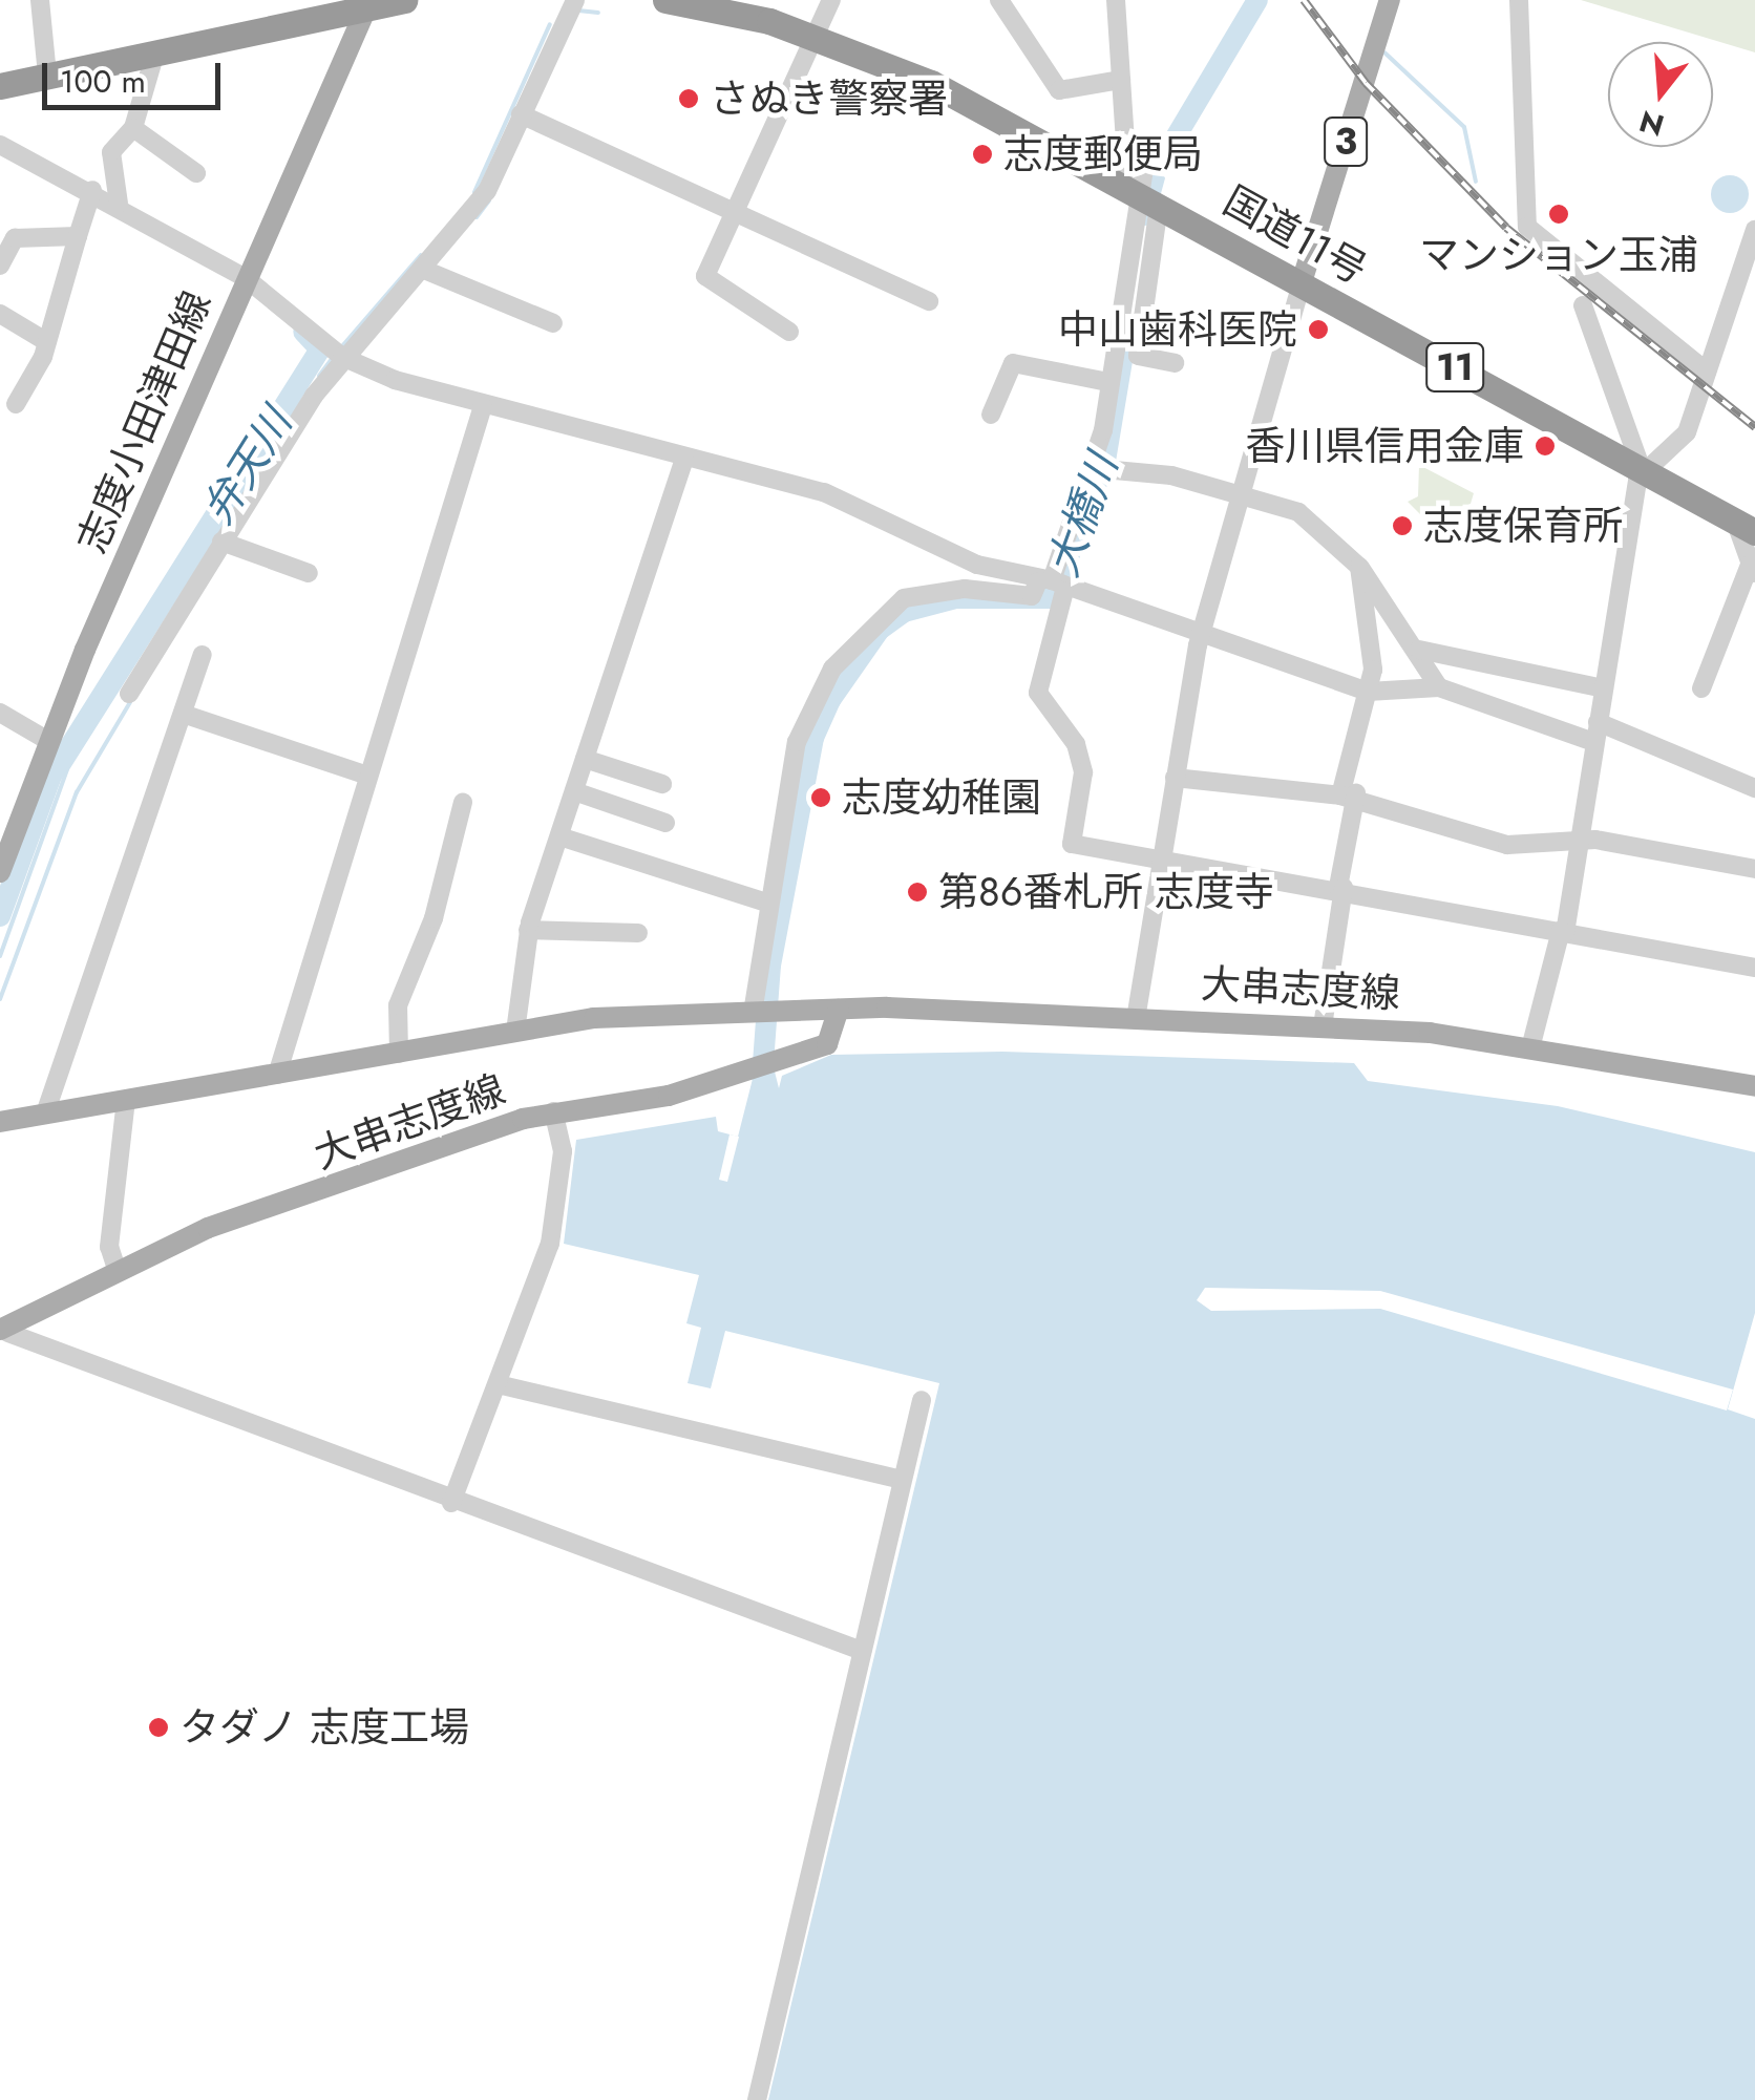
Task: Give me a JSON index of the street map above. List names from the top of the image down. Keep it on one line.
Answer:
{"streets":{"highway":["国道11号","11"],"main road":["3","志度小田津田線","大串志度線"]},"crossings":[["3","国道11号"]],"water":["弁天川","大橋川"],"places":["さぬき警察署","志度郵便局","マンション玉浦","中山歯科医院","香川県信用金庫","志度保育所","志度幼稚園","第86番札所 志度寺","タダノ 志度工場"],"scale_bar":"100 m","north":"bottom"}
